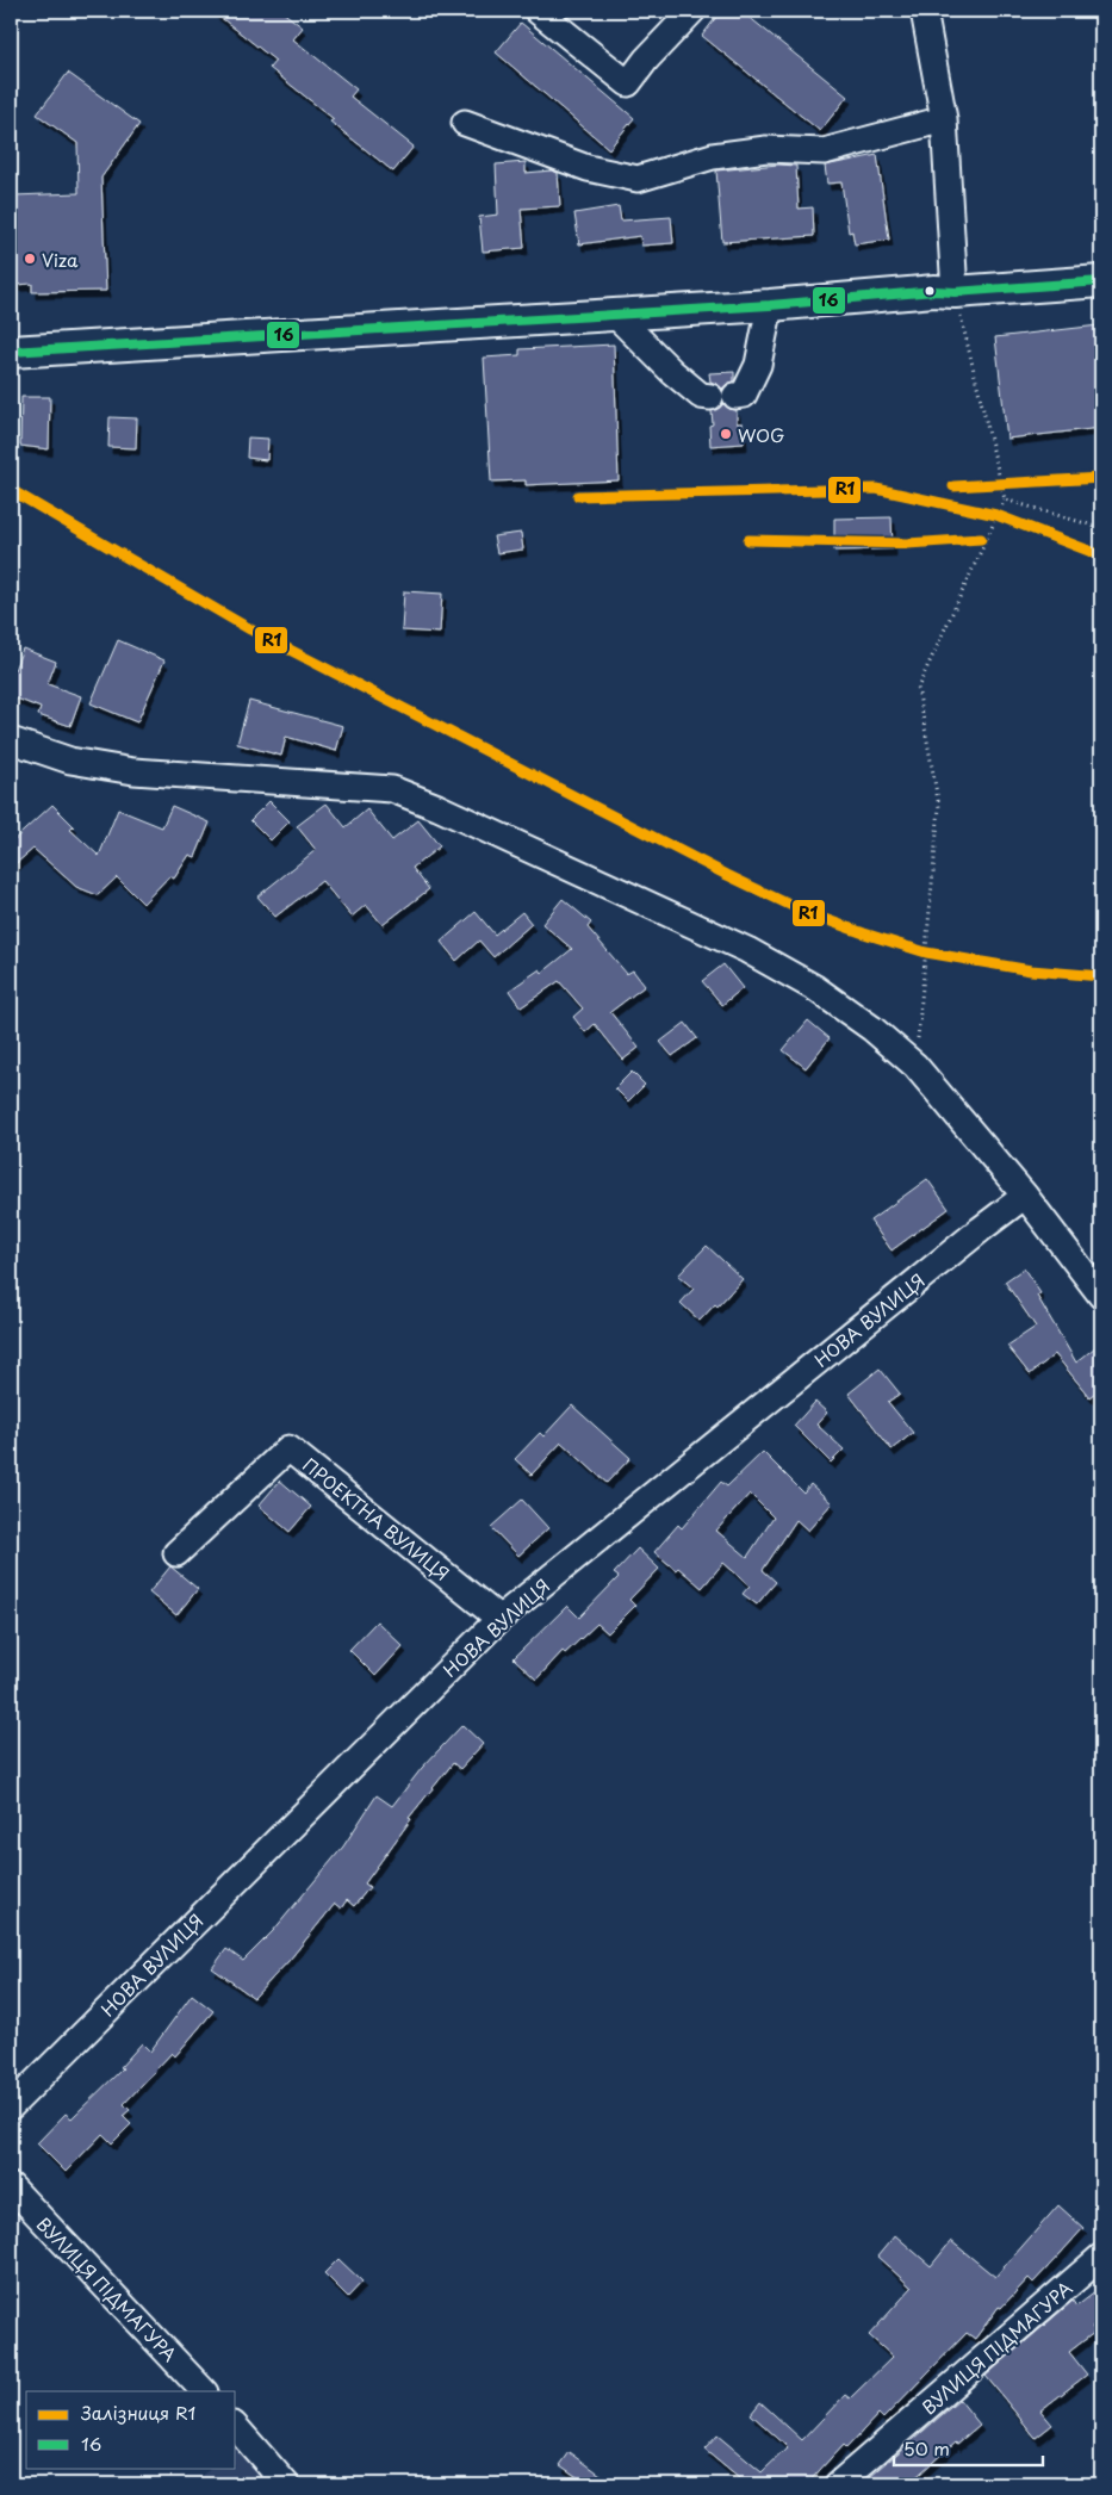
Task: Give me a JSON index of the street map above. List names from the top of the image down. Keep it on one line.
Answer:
{"streets":{"street":["НОВА ВУЛИЦЯ","ПРОЕКТНА ВУЛИЦЯ","ВУЛИЦЯ ПІДМАГУРА"]},"crossings":[["НОВА ВУЛИЦЯ","ПРОЕКТНА ВУЛИЦЯ"]],"places":["Viza","WOG"],"lines":["transit line 16","rail line R1"],"legend":["Залізниця R1","16"],"scale_bar":"50 m"}
